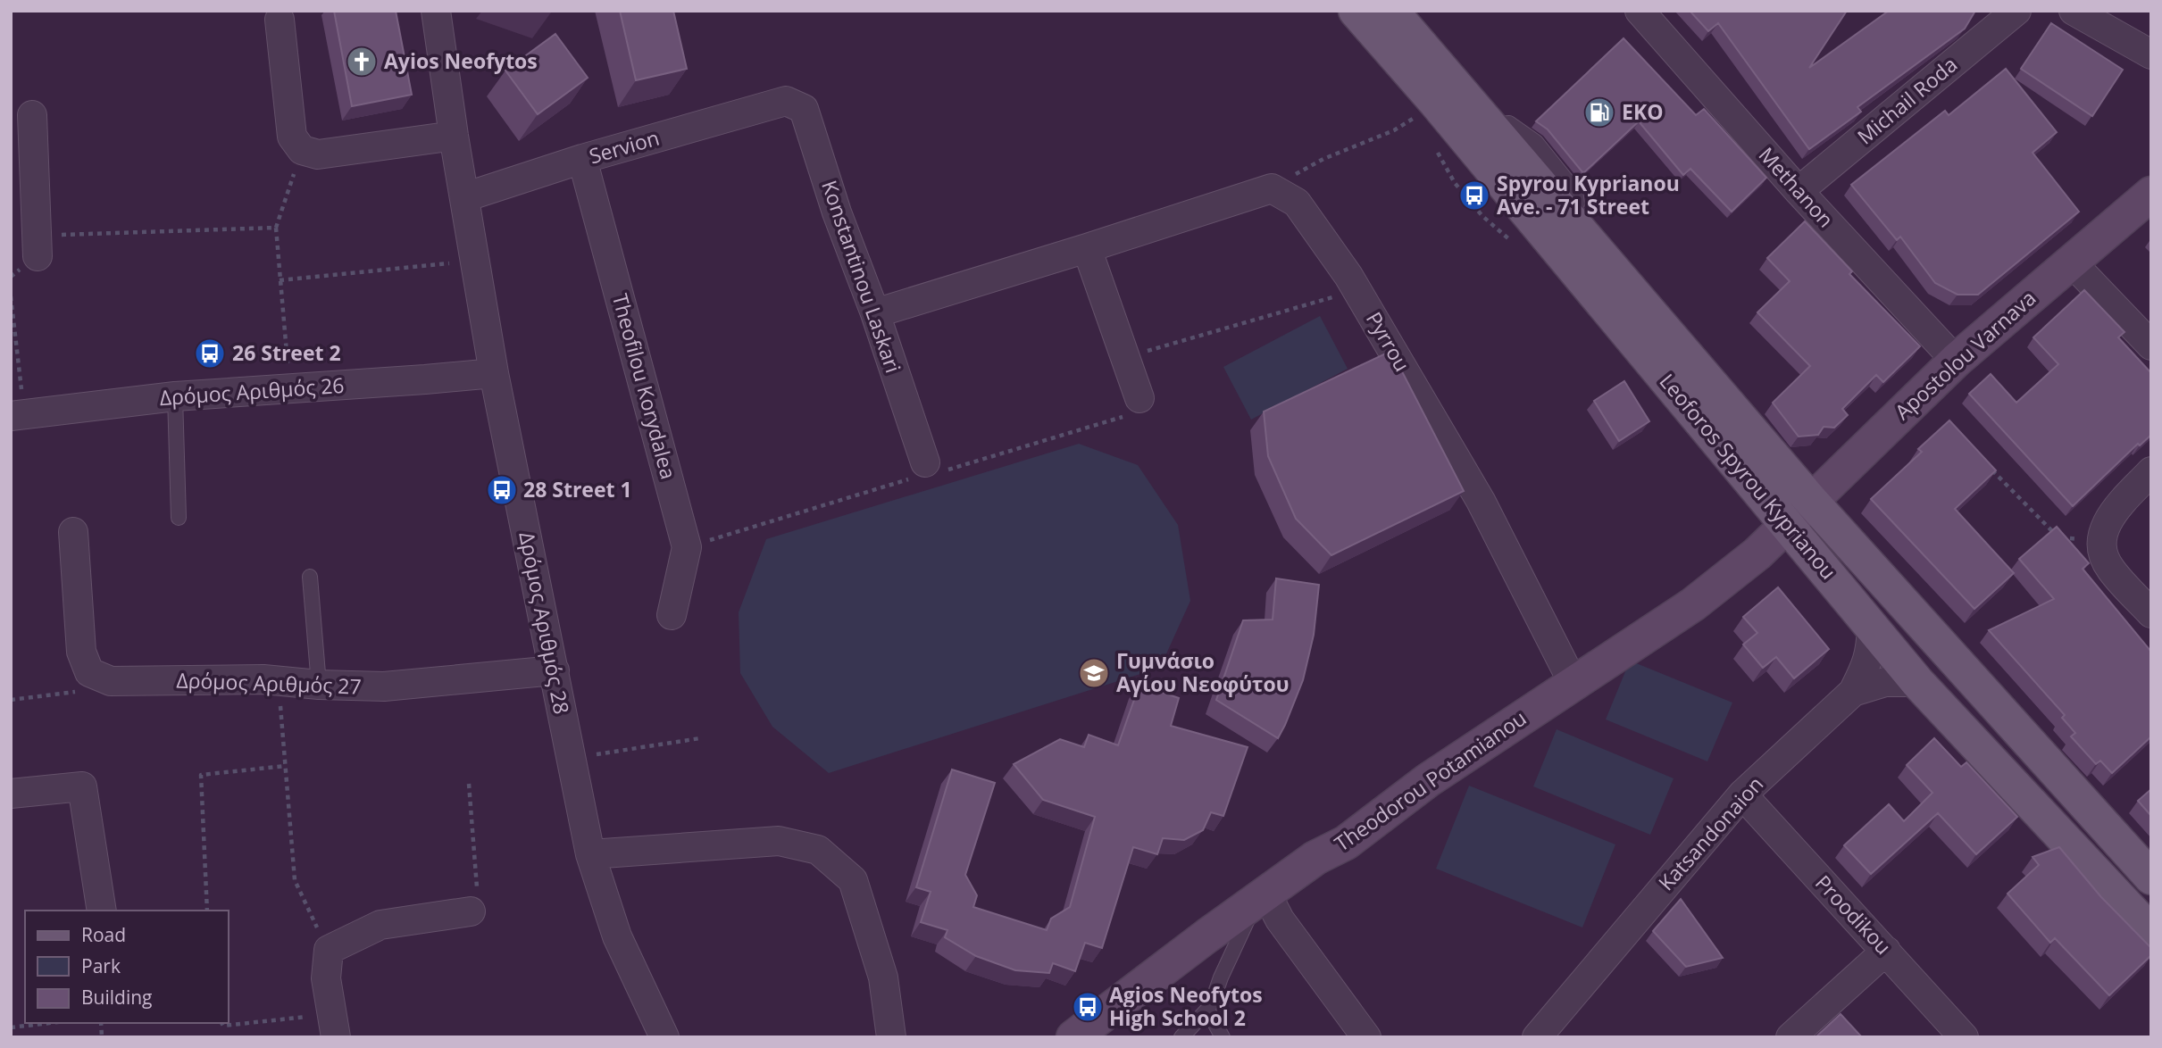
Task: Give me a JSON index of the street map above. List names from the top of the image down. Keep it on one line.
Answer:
{"streets":{"main road":["Apostolou Varnava","Leoforos Spyrou Kyprianou","Theodorou Potamianou"],"street":["Michail Roda","Servion","Methanon","Konstantinou Laskari","Pyrrou","Theofilou Korydalea","Δρόμος Αριθμός 26","Δρόμος Αριθμός 28","Δρόμος Αριθμός 27","Katsandonaion","Proodikou"]},"crossings":[["Michail Roda","Methanon"],["Servion","Konstantinou Laskari"],["Servion","Theofilou Korydalea"],["Servion","Δρόμος Αριθμός 28"],["Methanon","Apostolou Varnava"],["Pyrrou","Theodorou Potamianou"],["Apostolou Varnava","Leoforos Spyrou Kyprianou"],["Apostolou Varnava","Theodorou Potamianou"],["Δρόμος Αριθμός 26","Δρόμος Αριθμός 28"],["Leoforos Spyrou Kyprianou","Theodorou Potamianou"],["Leoforos Spyrou Kyprianou","Katsandonaion"],["Δρόμος Αριθμός 28","Δρόμος Αριθμός 27"],["Katsandonaion","Proodikou"]],"places":{"church":["Ayios Neofytos"],"fuel station":["EKO"],"bus stop":["Spyrou Kyprianou Ave. - 71 Street","26 Street 2","28 Street 1","Agios Neofytos High School 2"],"school or university":["Γυμνάσιο Αγίου Νεοφύτου"]},"legend":["Road","Park","Building"]}
